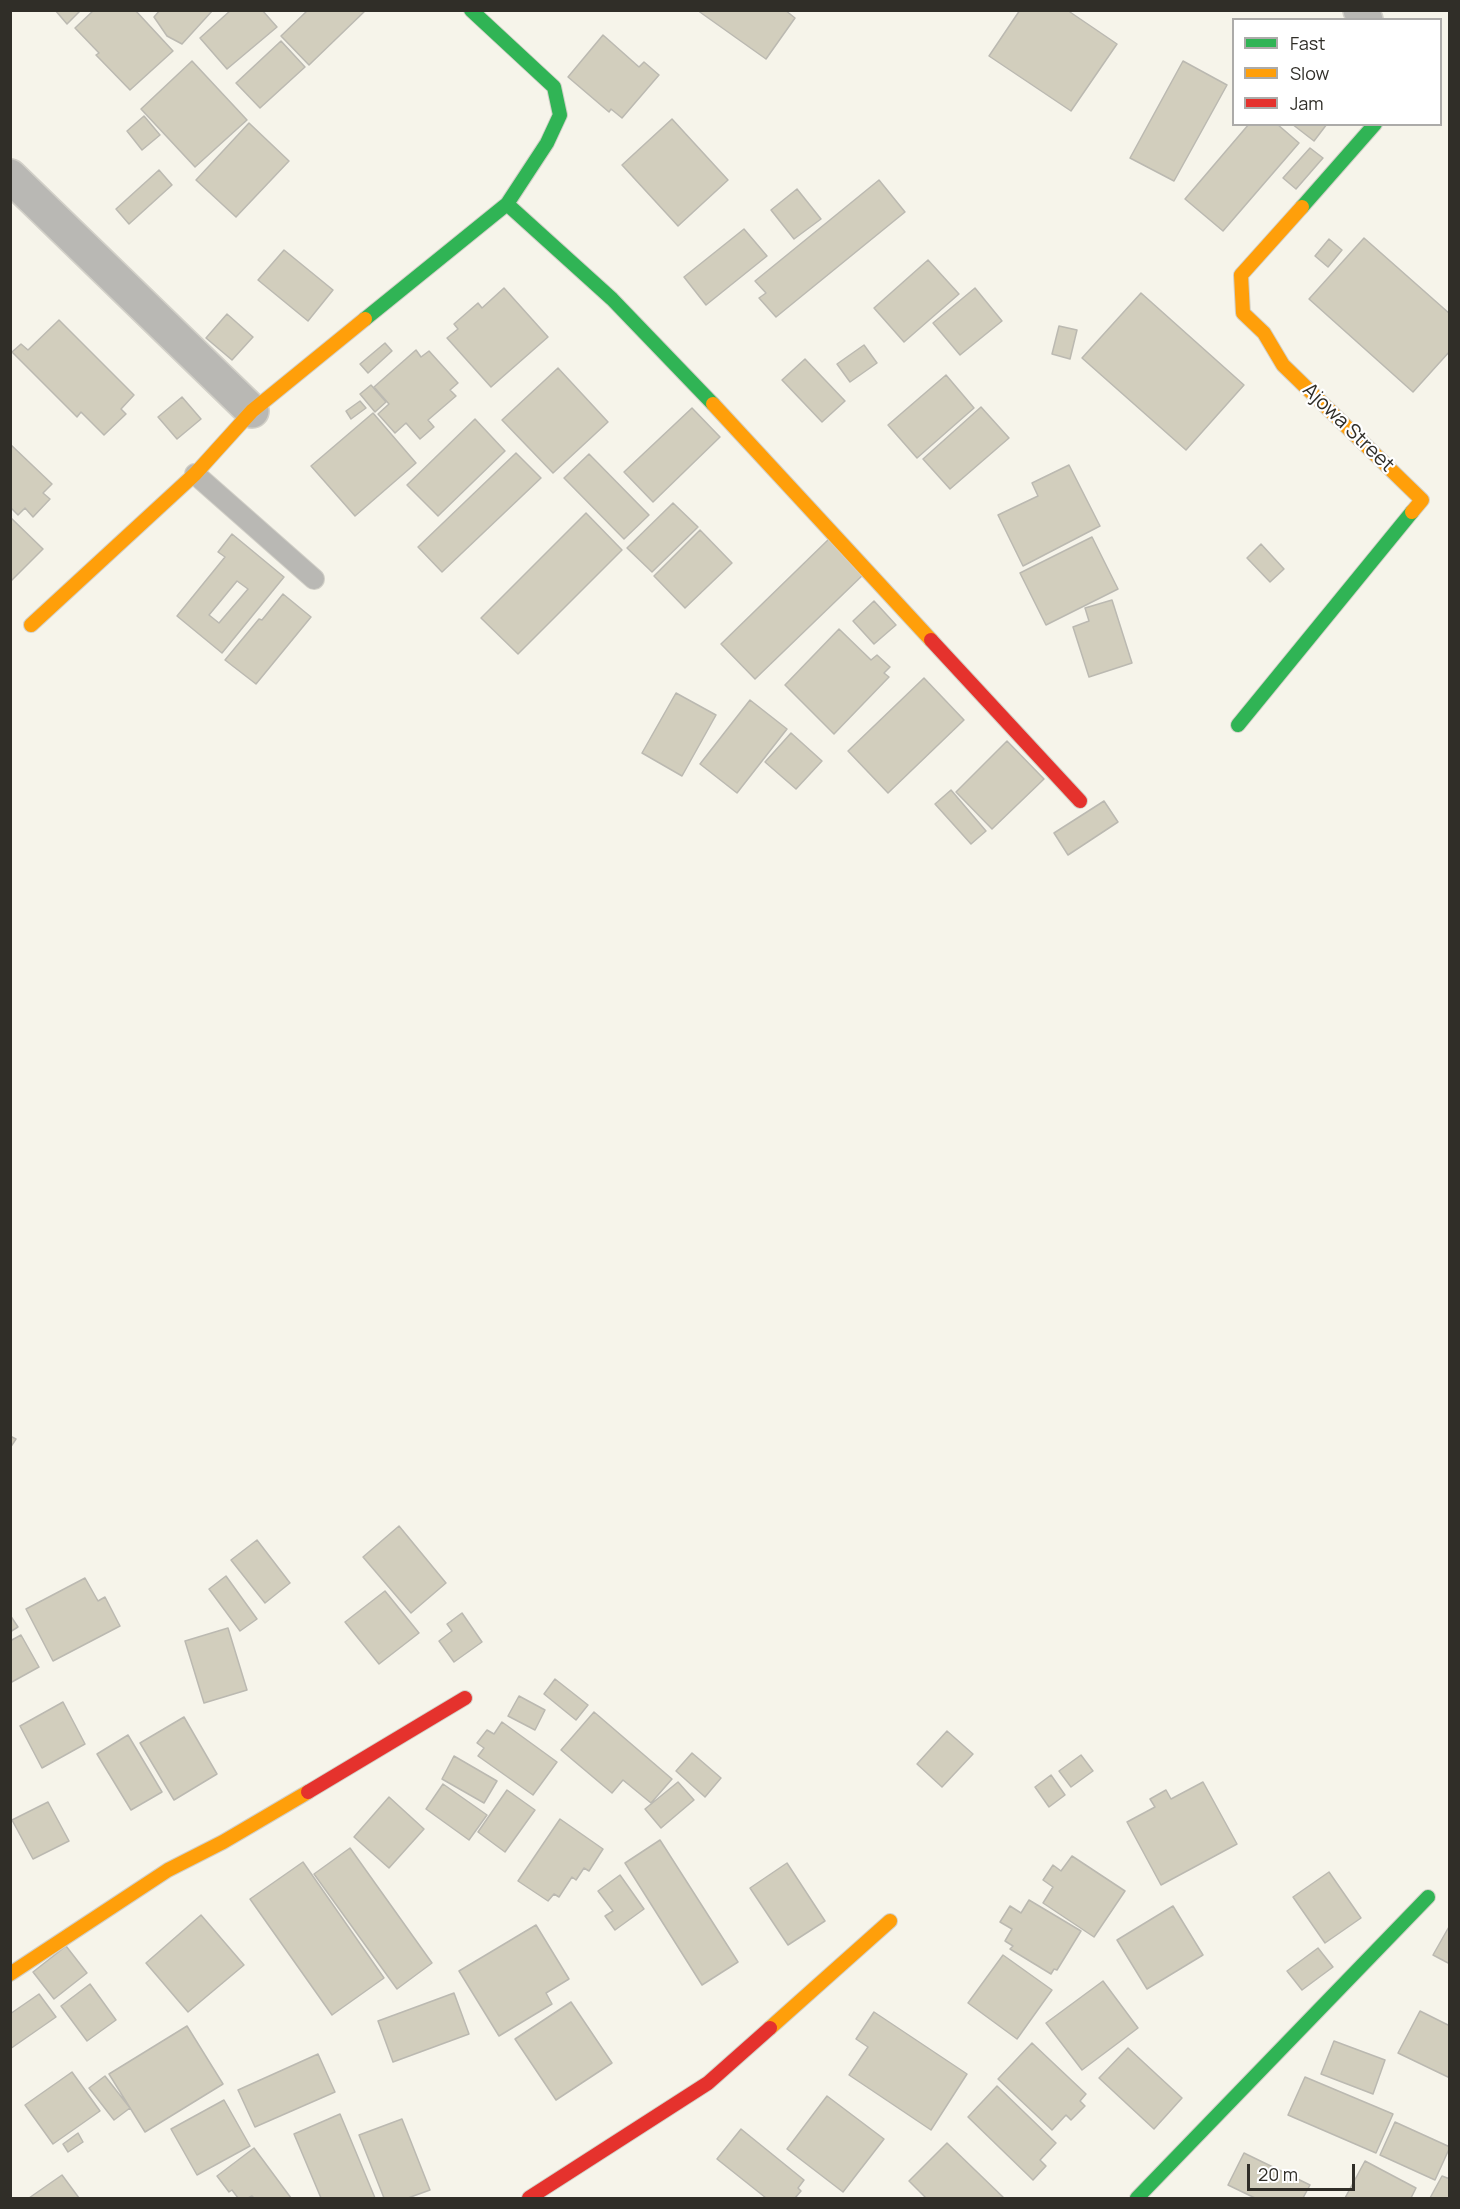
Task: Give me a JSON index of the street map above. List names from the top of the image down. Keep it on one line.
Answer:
{"streets":{"street":["Ajowa Street"]},"legend":["Fast","Slow","Jam"],"scale_bar":"20 m"}
